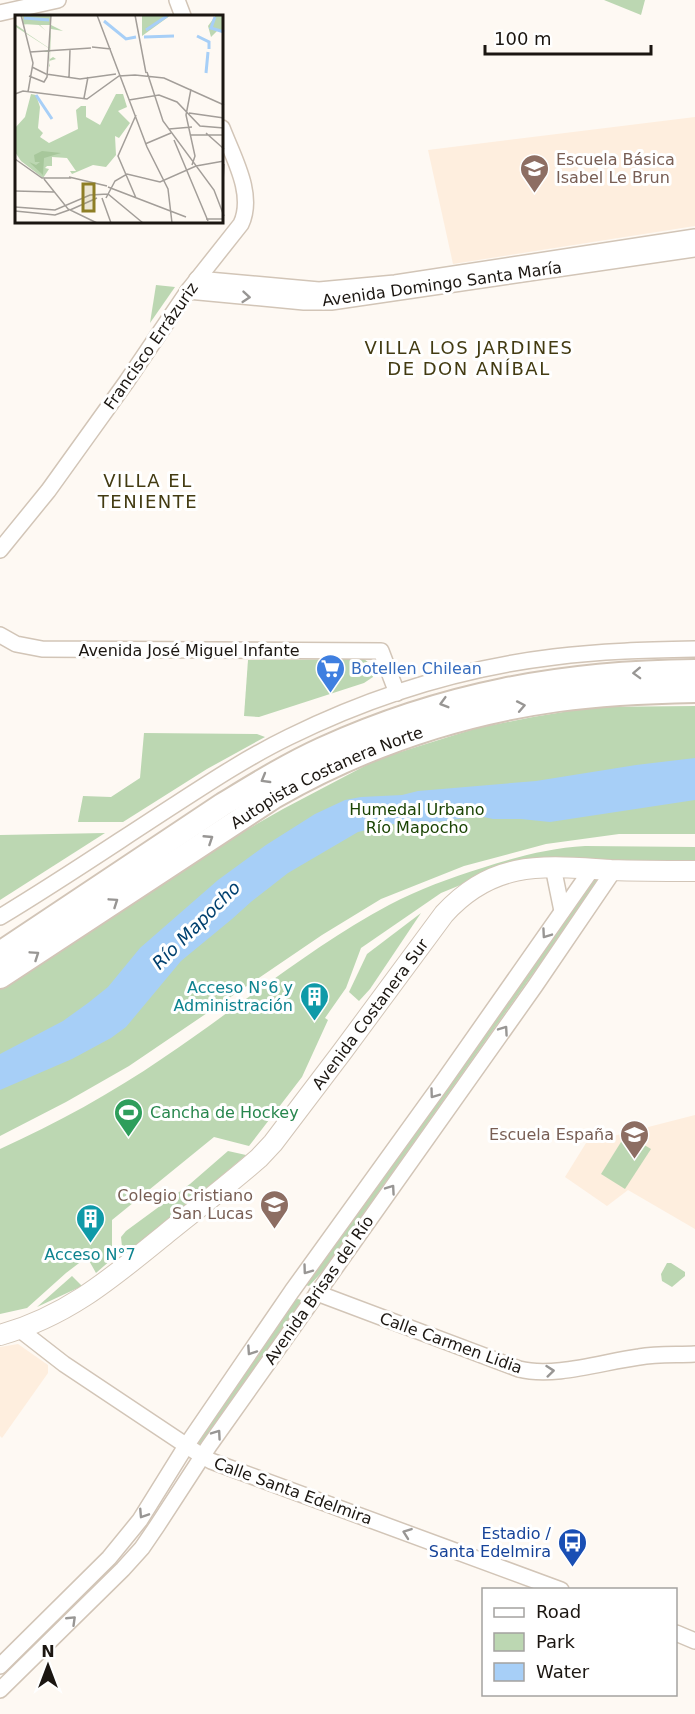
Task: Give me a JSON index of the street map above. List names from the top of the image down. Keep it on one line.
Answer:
{"streets":{"highway":["Autopista Costanera Norte"],"main road":["Avenida Costanera Sur"],"street":["Avenida Domingo Santa María","Francisco Errázuriz","Avenida José Miguel Infante","Avenida Brisas del Río","Calle Carmen Lidia","Calle Santa Edelmira"]},"crossings":[["Avenida Domingo Santa María","Francisco Errázuriz"],["Avenida Costanera Sur","Avenida Brisas del Río"],["Avenida Costanera Sur","Calle Santa Edelmira"],["Avenida Brisas del Río","Calle Carmen Lidia"],["Avenida Brisas del Río","Calle Santa Edelmira"]],"one_way":["Calle Carmen Lidia","Calle Santa Edelmira"],"districts":["VILLA LOS JARDINES DE DON ANÍBAL","VILLA EL TENIENTE"],"water":["Río Mapocho"],"parks":["Humedal Urbano Río Mapocho"],"places":{"school or university":["Escuela Básica Isabel Le Brun","Escuela España","Colegio Cristiano San Lucas"],"supermarket":["Botellen Chilean"],"building":["Acceso N°6 y Administración","Acceso N°7"],"sports":["Cancha de Hockey"],"bus stop":["Estadio / Santa Edelmira"]},"legend":["Road","Park","Water"],"scale_bar":"100 m","north":"top"}
